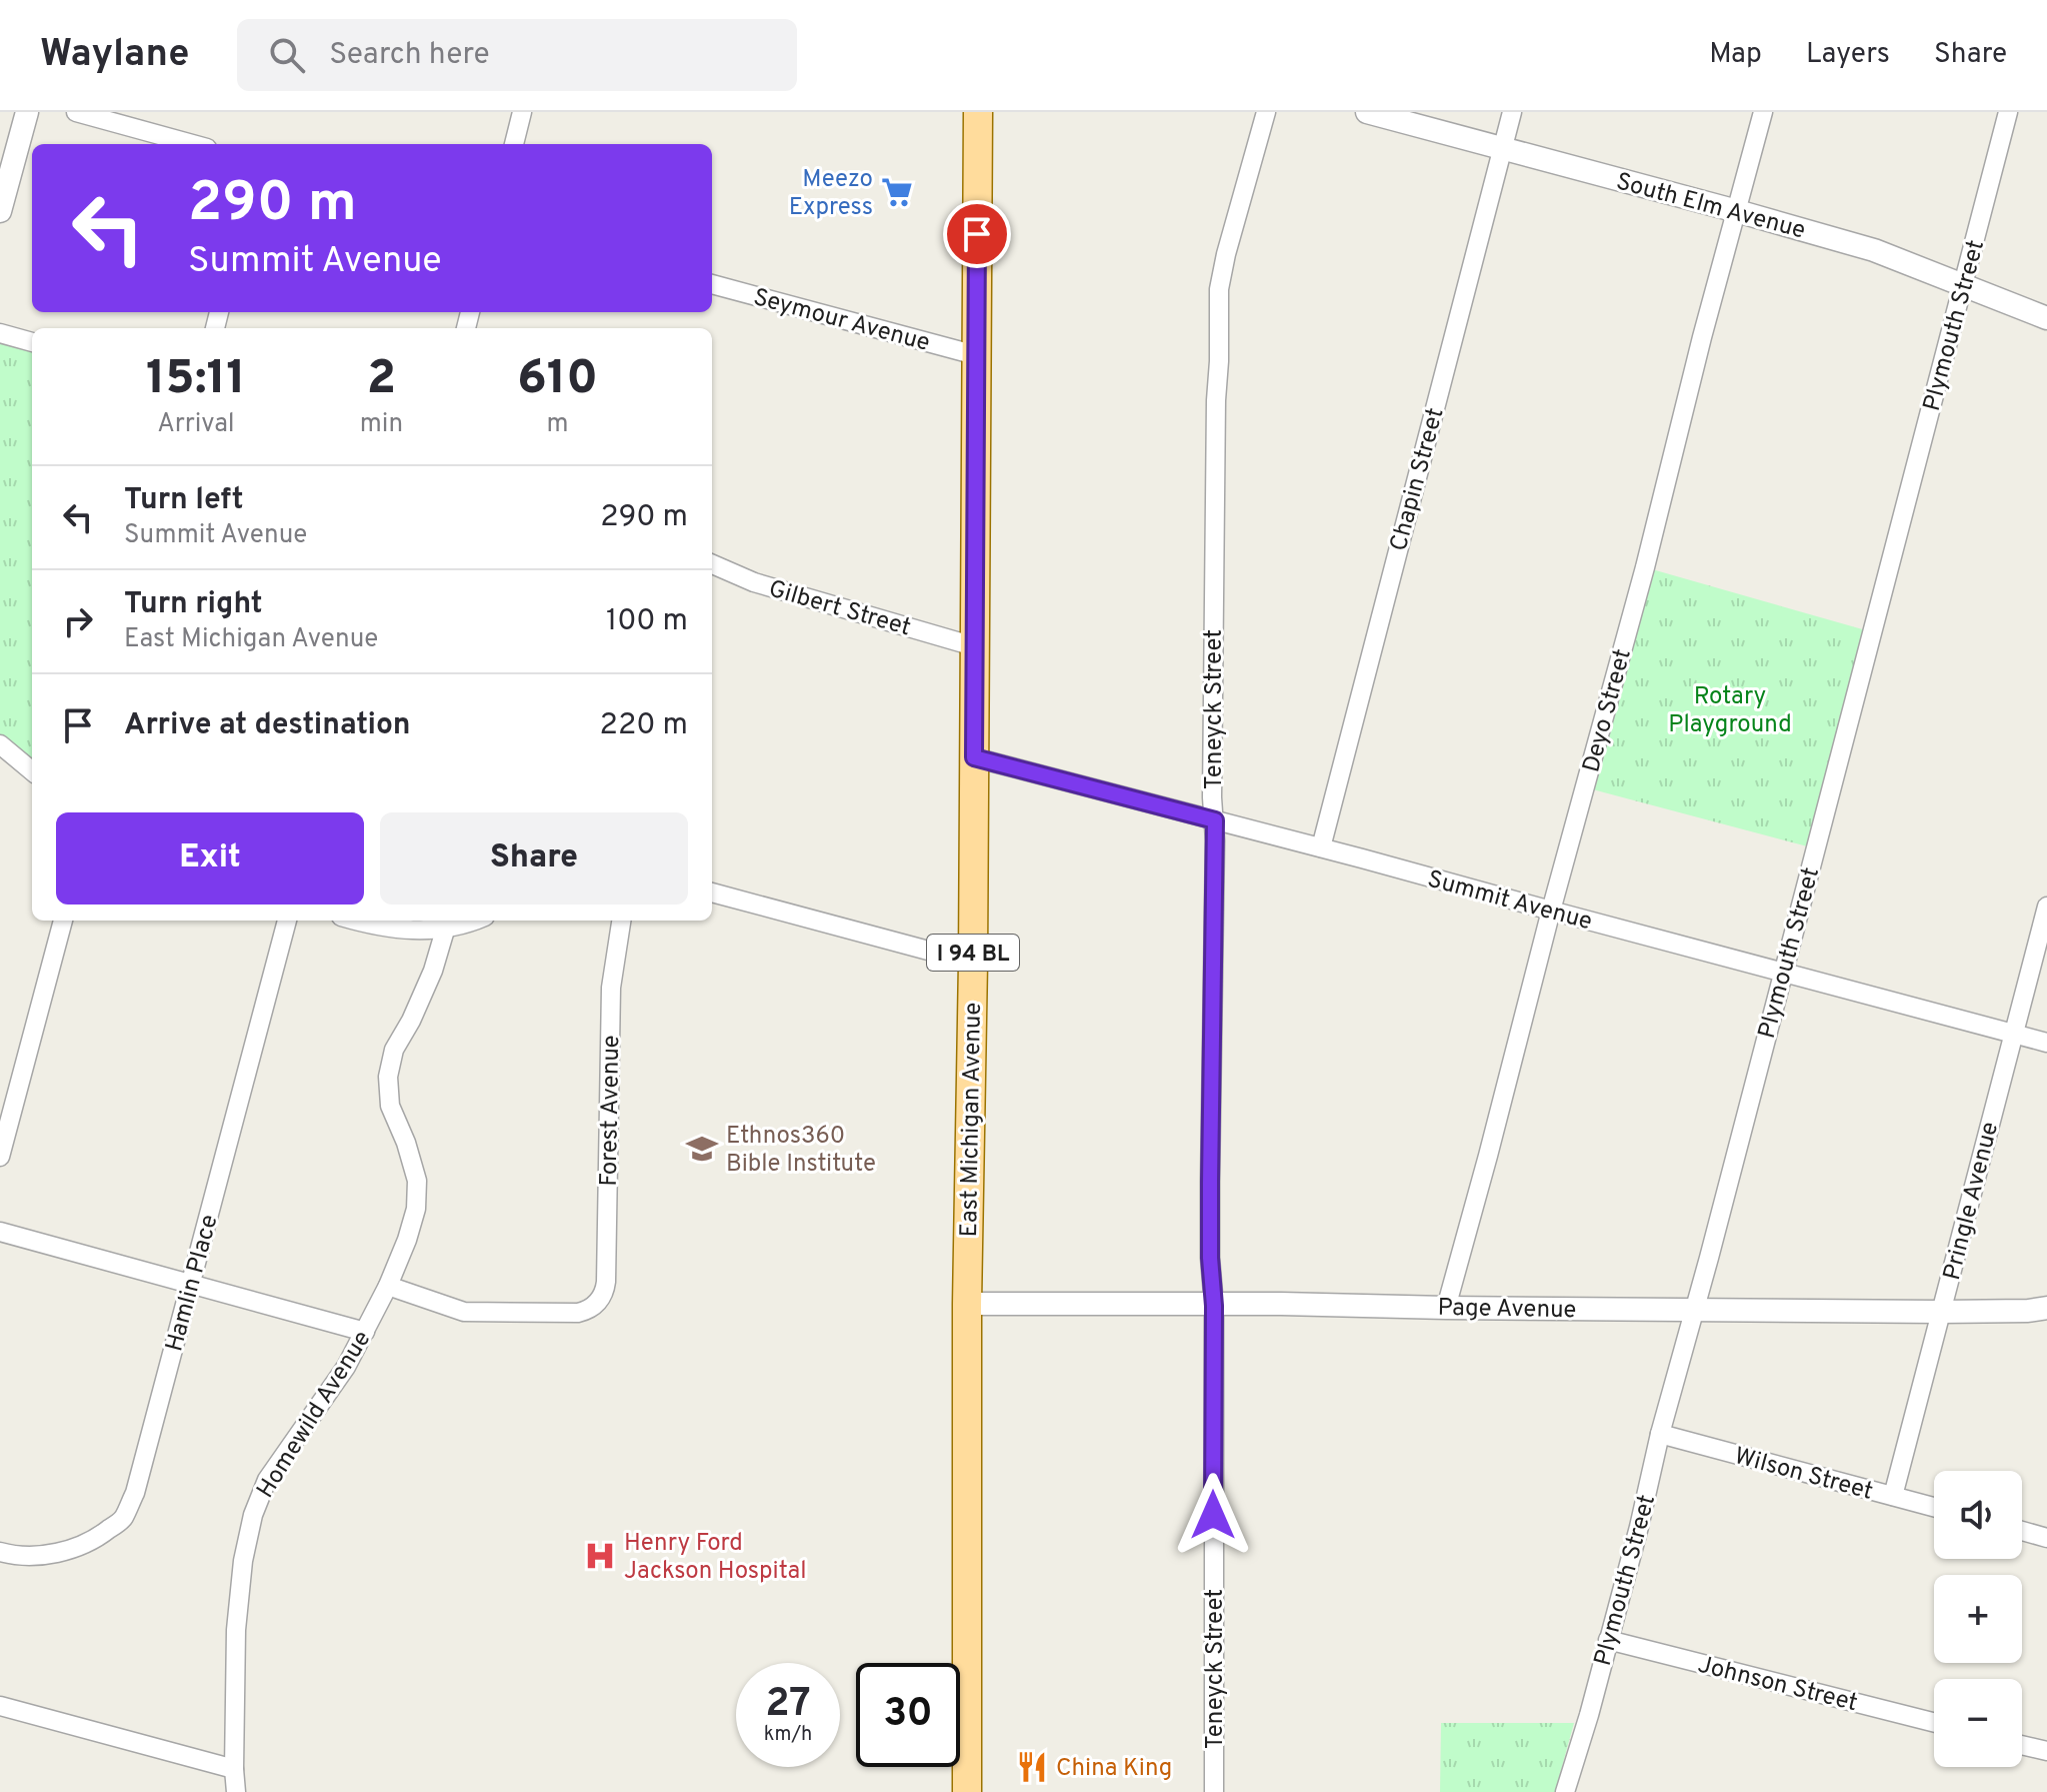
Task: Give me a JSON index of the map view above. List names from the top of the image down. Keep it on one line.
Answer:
{"streets":{"main road":["I 94 BL","East Michigan Avenue"],"street":["South Elm Avenue","Seymour Avenue","Plymouth Street","Chapin Street","Gilbert Street","Teneyck Street","Deyo Street","Summit Avenue","Forest Avenue","Pringle Avenue","Hamlin Place","Page Avenue","Homewild Avenue","Wilson Street","Johnson Street"]},"crossings":[["South Elm Avenue","Plymouth Street"],["South Elm Avenue","Chapin Street"],["South Elm Avenue","Deyo Street"],["Seymour Avenue","East Michigan Avenue"],["Plymouth Street","Summit Avenue"],["Plymouth Street","Page Avenue"],["Plymouth Street","Wilson Street"],["Plymouth Street","Johnson Street"],["Chapin Street","Summit Avenue"],["Gilbert Street","East Michigan Avenue"],["Teneyck Street","Summit Avenue"],["Teneyck Street","Page Avenue"],["Deyo Street","Summit Avenue"],["Deyo Street","Page Avenue"],["Summit Avenue","East Michigan Avenue"],["Summit Avenue","Pringle Avenue"],["Forest Avenue","Homewild Avenue"],["East Michigan Avenue","Page Avenue"],["Pringle Avenue","Page Avenue"],["Pringle Avenue","Wilson Street"]],"parks":["Rotary Playground"],"places":{"supermarket":["Meezo Express"],"school or university":["Ethnos360 Bible Institute"],"hospital":["Henry Ford Jackson Hospital"],"restaurant":["China King"]},"page":{"header":"Waylane","search":"Search here","nav":["Map","Layers","Share"],"turn":["290 m","Summit Avenue"],"eta":["15:11","Arrival","2","min","610","m"],"list":[{"name":"Turn left","note":"Summit Avenue","value":"290 m"},{"name":"Turn right","note":"East Michigan Avenue","value":"100 m"},{"name":"Arrive at destination","value":"220 m"}],"buttons":["Exit","Share"],"map_buttons":["+","−"],"speed":"27 km/h","limit":"30"}}
